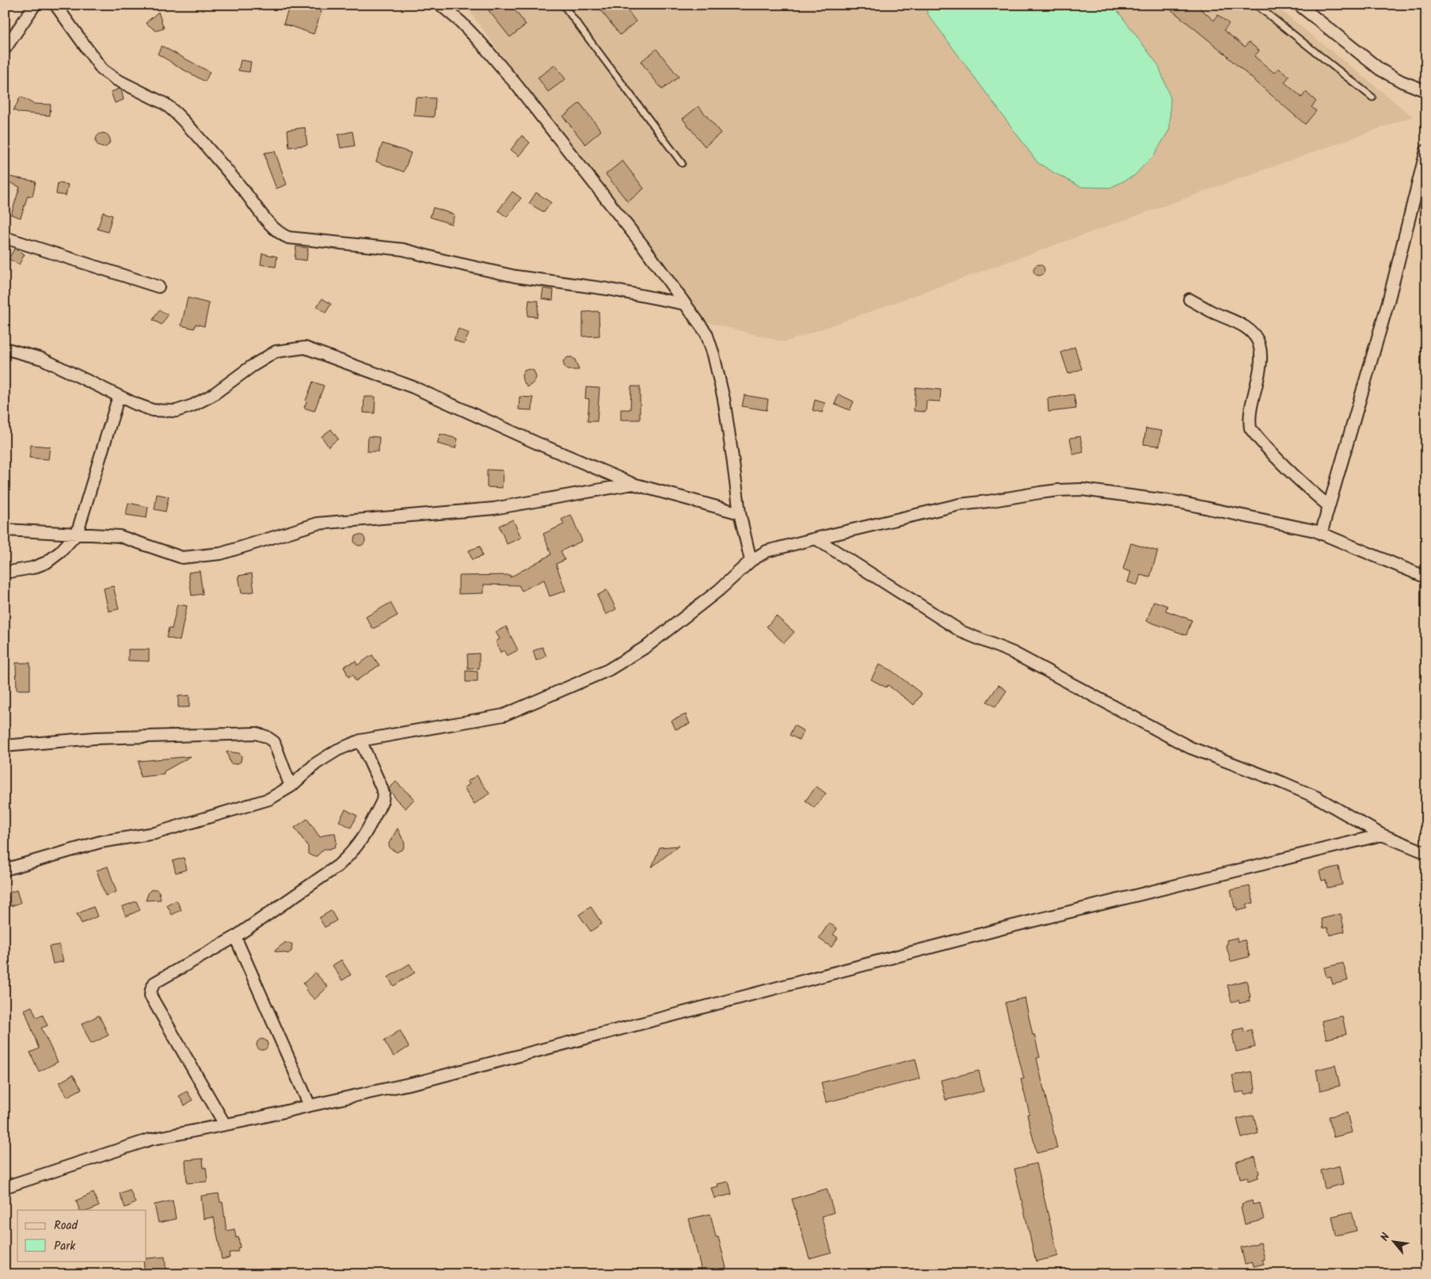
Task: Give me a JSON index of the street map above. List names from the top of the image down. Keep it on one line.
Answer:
{"legend":["Road","Park"],"north":"top left"}
